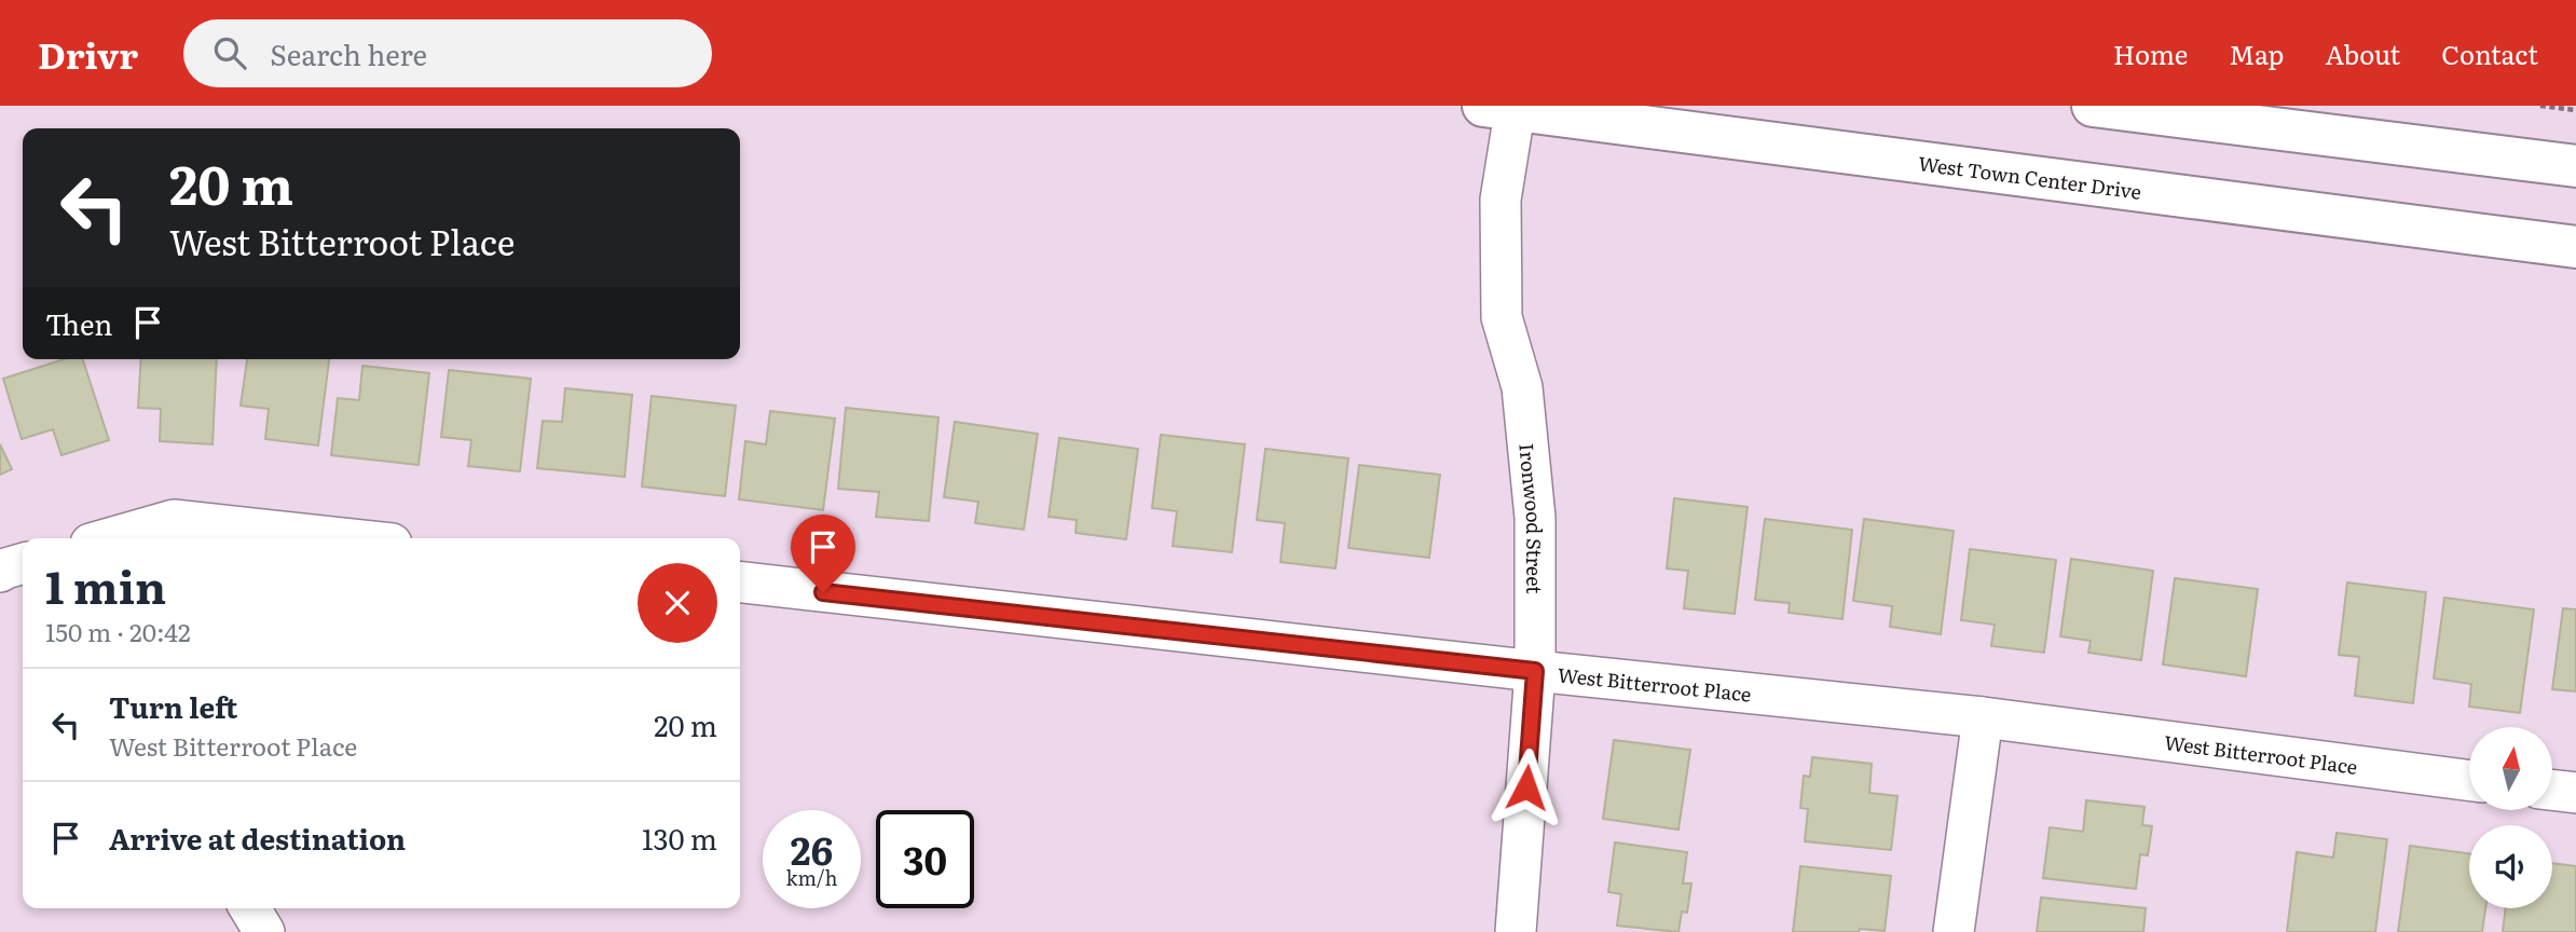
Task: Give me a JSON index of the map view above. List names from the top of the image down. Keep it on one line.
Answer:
{"streets":{"street":["West Town Center Drive","Ironwood Street","West Bitterroot Place"]},"crossings":[["West Town Center Drive","Ironwood Street"],["Ironwood Street","West Bitterroot Place"]],"north":"top","page":{"header":"Drivr","search":"Search here","nav":["Home","Map","About","Contact"],"turn":["20 m","West Bitterroot Place"],"then":"Then","heading":["1 min","150 m · 20:42"],"list":[{"name":"Turn left","note":"West Bitterroot Place","value":"20 m"},{"name":"Arrive at destination","value":"130 m"}],"speed":"26 km/h","limit":"30"}}
